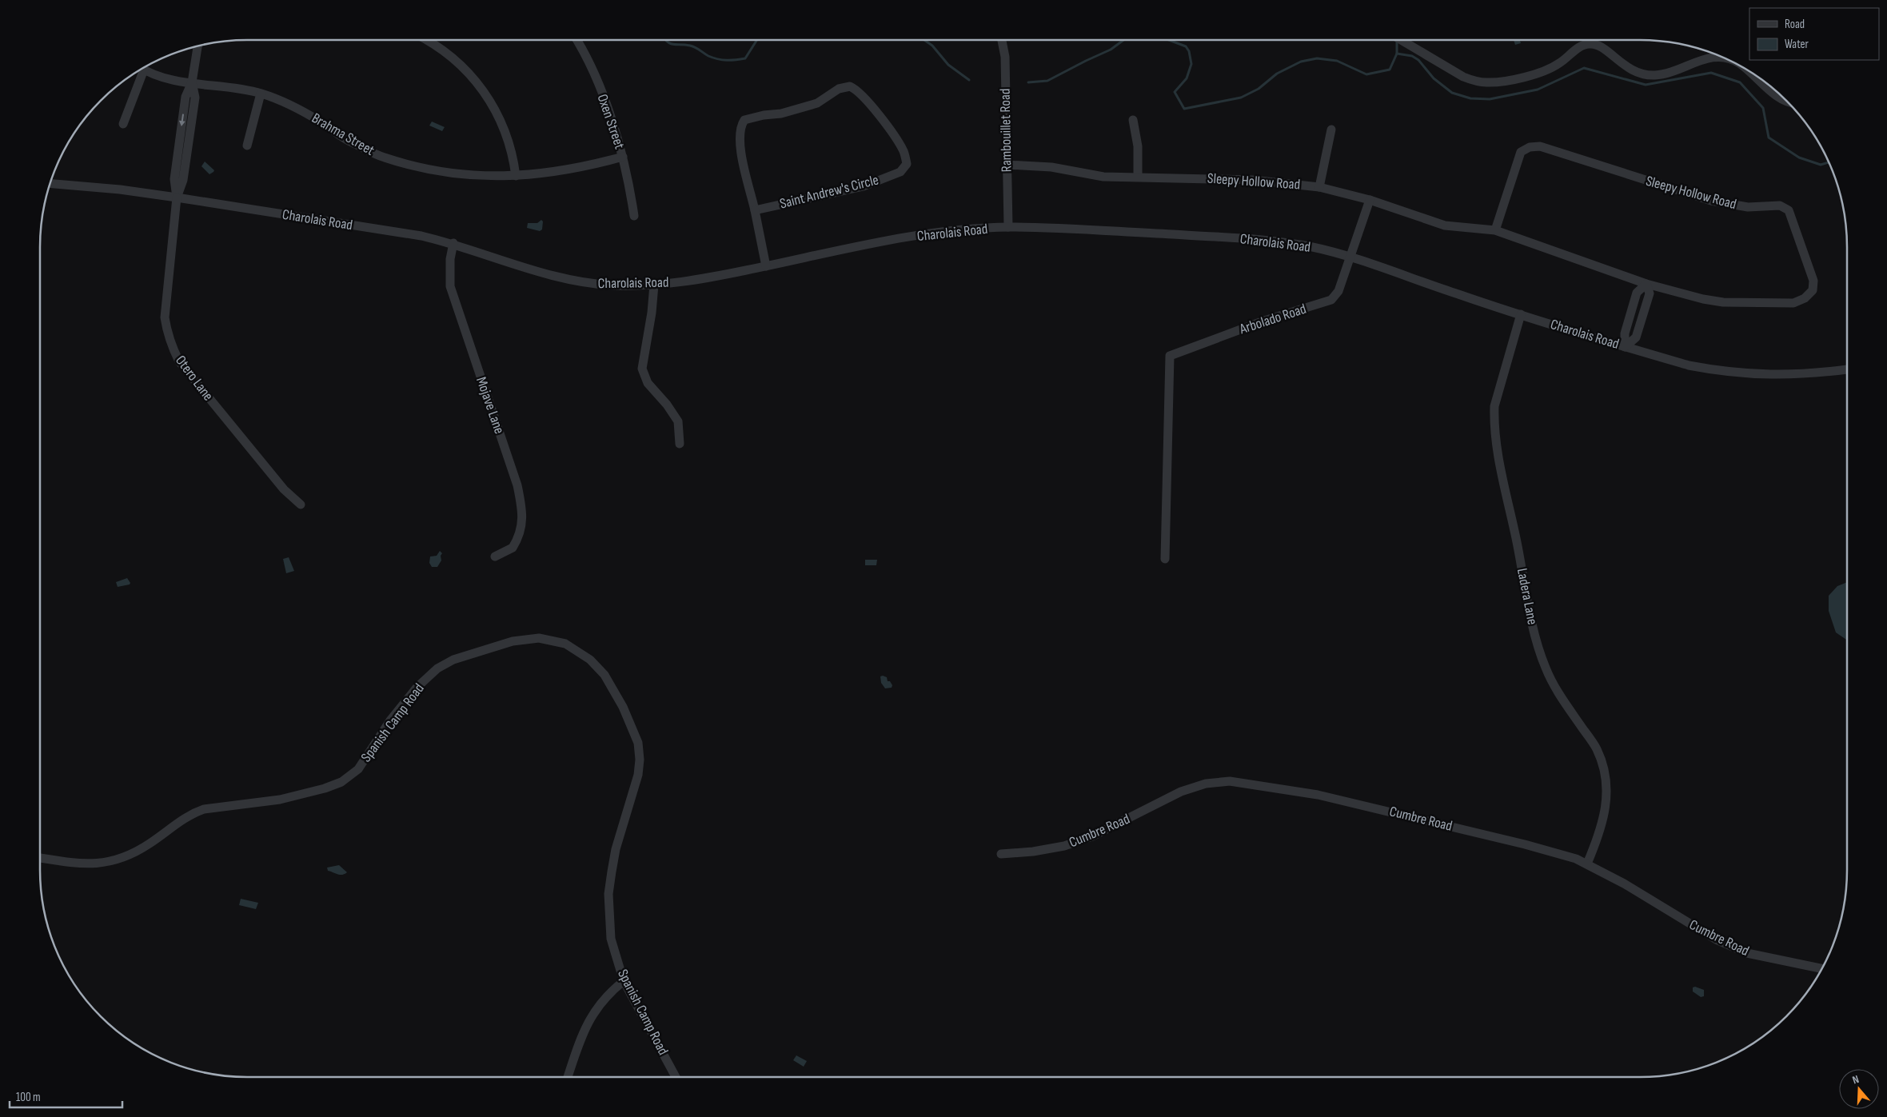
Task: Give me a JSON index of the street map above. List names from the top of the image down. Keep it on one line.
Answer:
{"streets":{"street":["Oxen Street","Rambouillet Road","Brahma Street","Sleepy Hollow Road","Saint Andrew's Circle","Charolais Road","Arbolado Road","Otero Lane","Mojave Lane","Ladera Lane","Spanish Camp Road","Cumbre Road"]},"crossings":[["Oxen Street","Brahma Street"],["Rambouillet Road","Sleepy Hollow Road"],["Rambouillet Road","Charolais Road"],["Brahma Street","Otero Lane"],["Sleepy Hollow Road","Arbolado Road"],["Saint Andrew's Circle","Charolais Road"],["Charolais Road","Arbolado Road"],["Charolais Road","Otero Lane"],["Charolais Road","Mojave Lane"],["Charolais Road","Ladera Lane"],["Ladera Lane","Cumbre Road"]],"legend":["Road","Water"],"scale_bar":"100 m","north":"top"}
